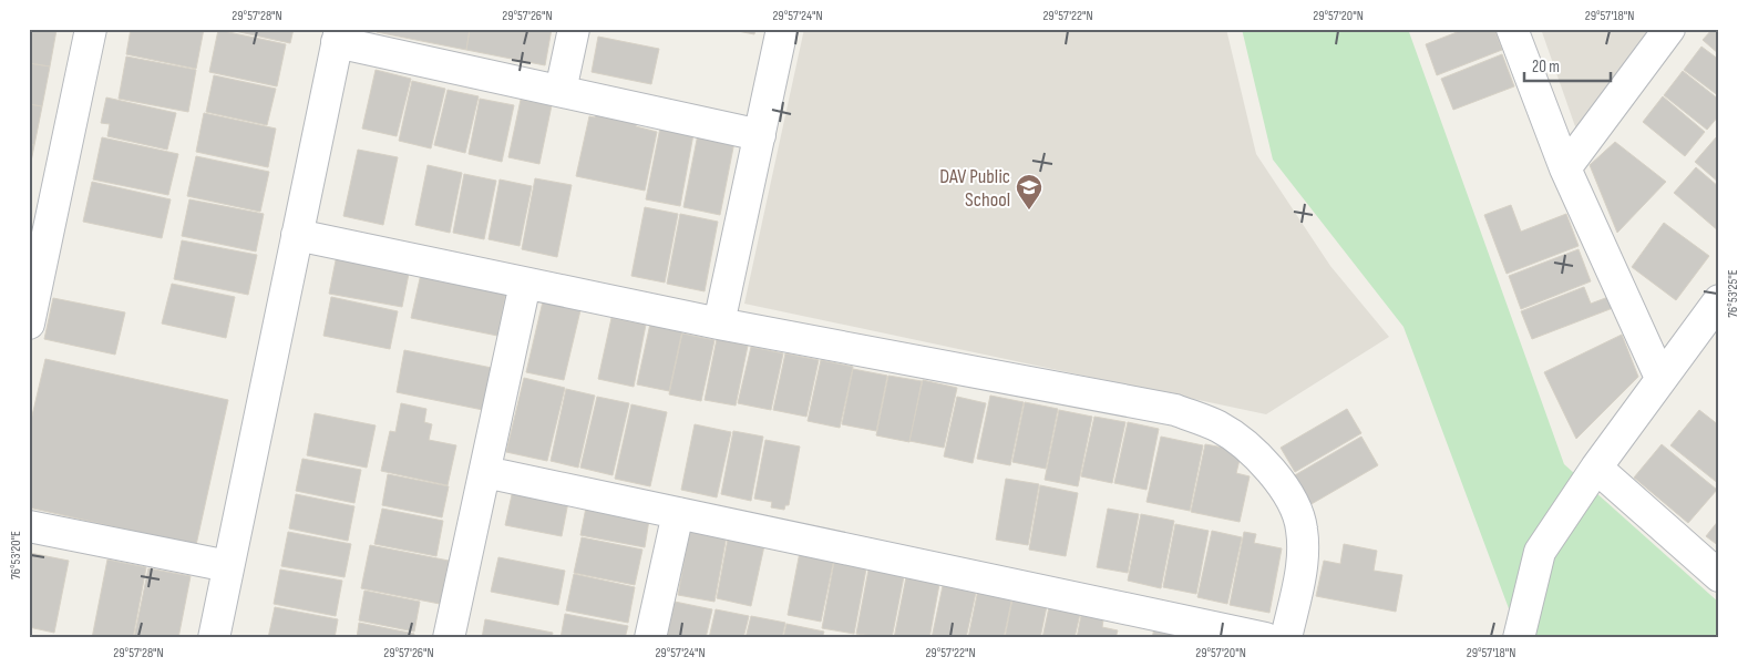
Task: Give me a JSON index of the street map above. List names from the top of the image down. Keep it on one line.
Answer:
{"places":{"school or university":["DAV Public School"]},"scale_bar":"20 m","coordinates":["29°57'28\"N","29°57'26\"N","29°57'24\"N","29°57'22\"N","29°57'20\"N","29°57'18\"N","76°53'25\"E","76°53'20\"E"]}
